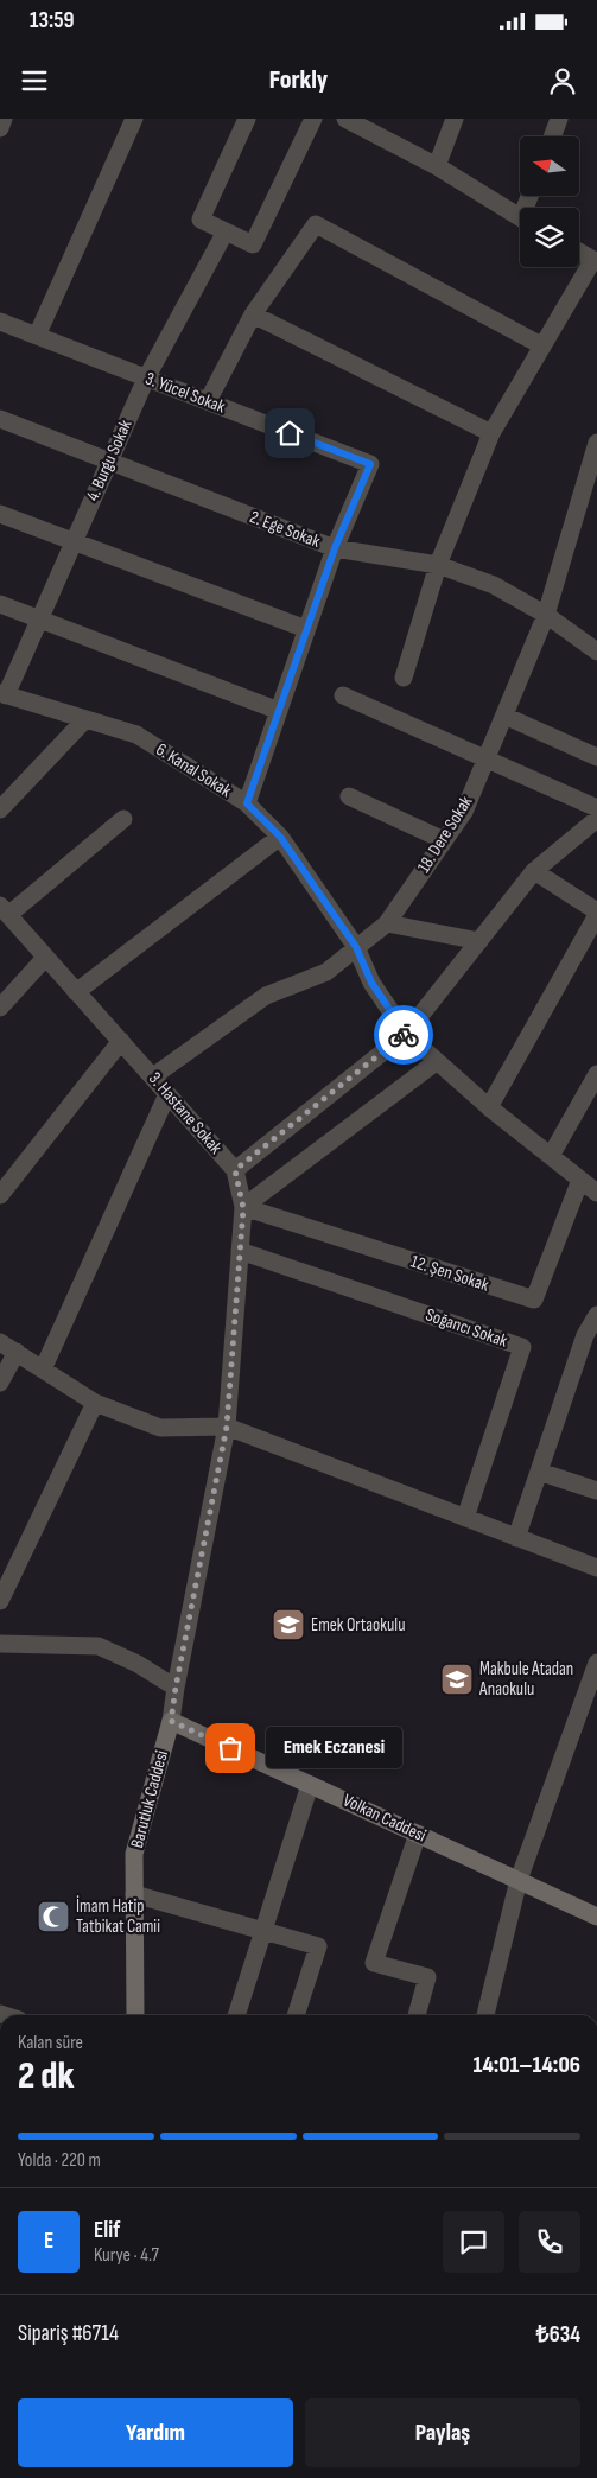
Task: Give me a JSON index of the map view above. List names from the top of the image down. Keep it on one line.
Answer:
{"streets":{"main road":["Barutluk Caddesi","Volkan Caddesi"],"street":["3. Yücel Sokak","4. Burgu Sokak","2. Ege Sokak","6. Kanal Sokak","18. Dere Sokak","3. Hastane Sokak","12. Şen Sokak","Soğancı Sokak"]},"crossings":[["3. Yücel Sokak","4. Burgu Sokak"],["3. Yücel Sokak","2. Ege Sokak"],["4. Burgu Sokak","2. Ege Sokak"],["4. Burgu Sokak","6. Kanal Sokak"],["2. Ege Sokak","18. Dere Sokak"],["6. Kanal Sokak","18. Dere Sokak"],["6. Kanal Sokak","12. Şen Sokak"],["18. Dere Sokak","3. Hastane Sokak"],["3. Hastane Sokak","12. Şen Sokak"],["3. Hastane Sokak","Soğancı Sokak"],["3. Hastane Sokak","Barutluk Caddesi"],["3. Hastane Sokak","Volkan Caddesi"],["Barutluk Caddesi","Volkan Caddesi"]],"places":{"school or university":["Emek Ortaokulu","Makbule Atadan Anaokulu"],"other":["Emek Eczanesi"],"mosque":["İmam Hatip Tatbikat Camii"]},"north":"left","page":{"status":"13:59","header":"Forkly","bubble":"Emek Eczanesi","heading":["2 dk","Kalan süre","14:01–14:06"],"panel":["Elif","Kurye · 4.7","Sipariş #6714","₺634"],"bar":"Yolda · 220 m","round":"E","buttons":["Yardım","Paylaş"]}}
